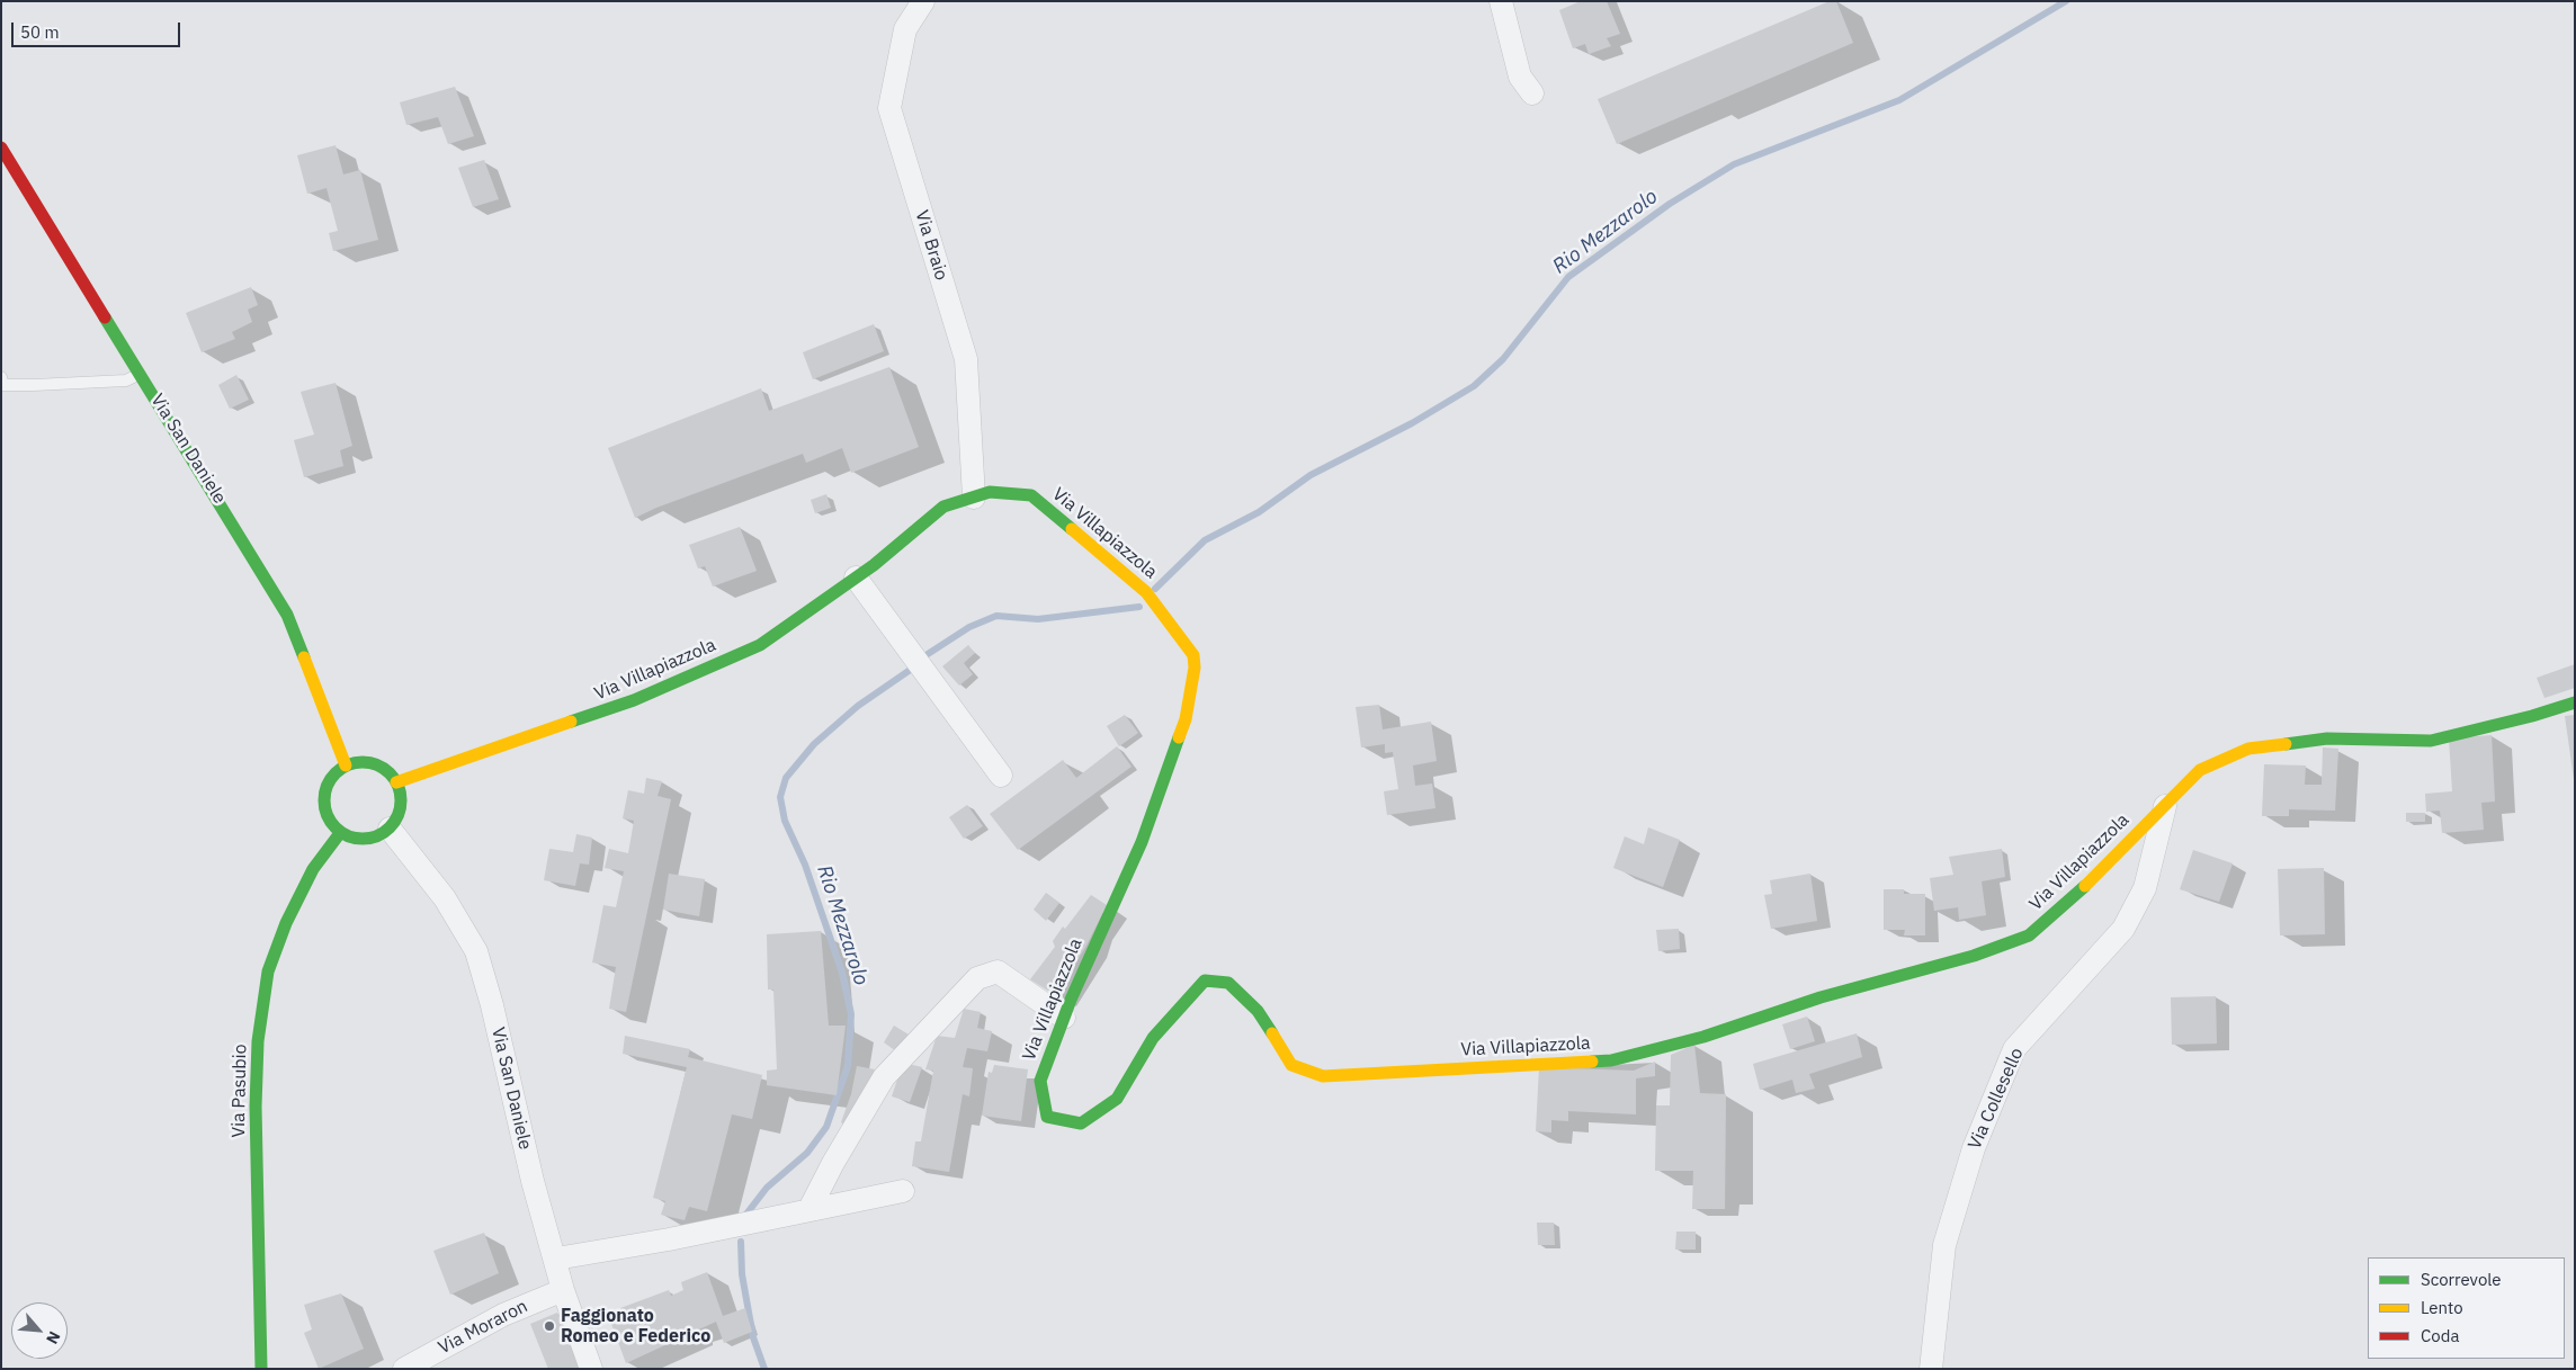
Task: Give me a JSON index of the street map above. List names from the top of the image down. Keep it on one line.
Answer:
{"streets":{"street":["Via Braio","Via San Daniele","Via Villapiazzola","Via Pasubio","Via Collesello","Via Moraron"]},"crossings":[["Via Braio","Via Villapiazzola"],["Via San Daniele","Via Villapiazzola"],["Via San Daniele","Via Pasubio"],["Via San Daniele","Via Moraron"],["Via Villapiazzola","Via Pasubio"],["Via Villapiazzola","Via Collesello"]],"water":["Rio Mezzarolo"],"places":["Faggionato Romeo e Federico"],"legend":["Scorrevole","Lento","Coda"],"scale_bar":"50 m","north":"bottom right"}
